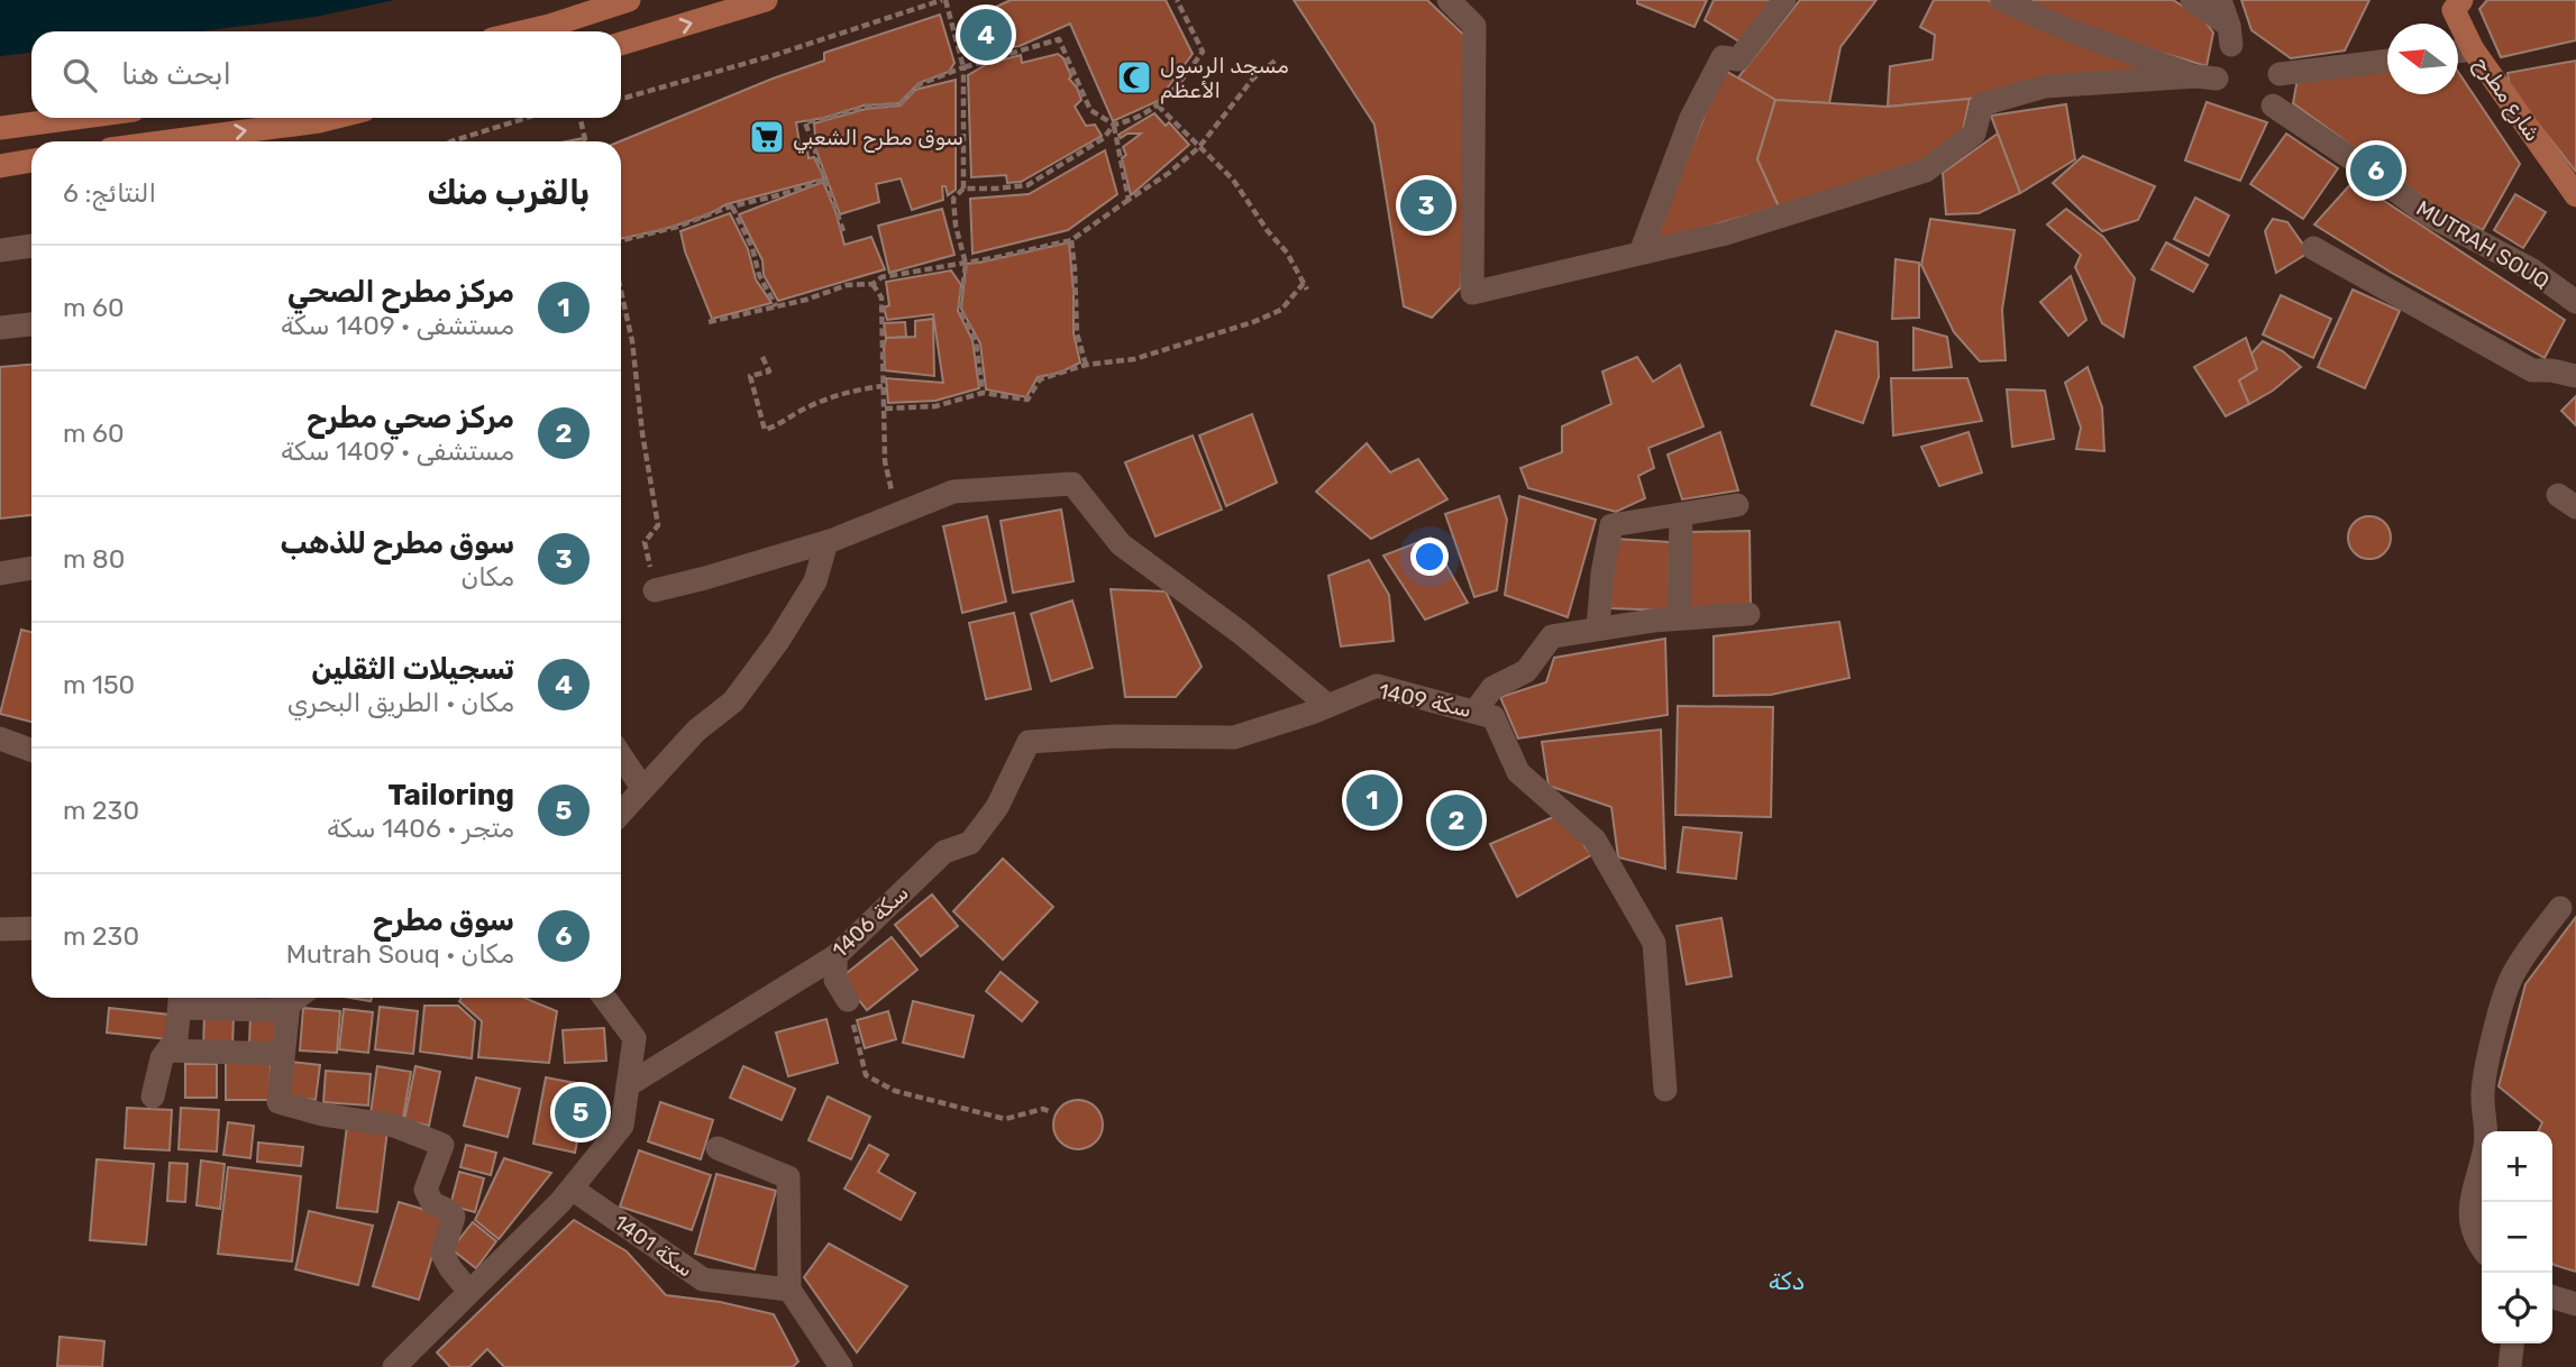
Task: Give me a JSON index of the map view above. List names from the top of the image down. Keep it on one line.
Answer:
{"streets":{"main road":["شارع مطرح"],"street":["MUTRAH SOUQ","1409 سكة","1406 سكة","سكة 1401"]},"crossings":[["1409 سكة","1406 سكة"]],"districts":["دكة"],"places":{"mosque":["مسجد الرسول الأعظم"],"supermarket":["سوق مطرح الشعبي"]},"north":"left","page":{"pins":["4","6","3","1","2","5"],"search":"ابحث هنا","heading":["بالقرب منك","النتائج: 6"],"list":[{"mark":"1","name":"مركز مطرح الصحي","note":"مستشفى · 1409 سكة","value":"60 m"},{"mark":"2","name":"مركز صحي مطرح","note":"مستشفى · 1409 سكة","value":"60 m"},{"mark":"3","name":"سوق مطرح للذهب","note":"مكان","value":"80 m"},{"mark":"4","name":"تسجيلات الثقلين","note":"مكان · الطريق البحري","value":"150 m"},{"mark":"5","name":"Tailoring","note":"متجر · 1406 سكة","value":"230 m"},{"mark":"6","name":"سوق مطرح","note":"مكان · Mutrah Souq","value":"230 m"}],"map_buttons":["+","−"]}}
